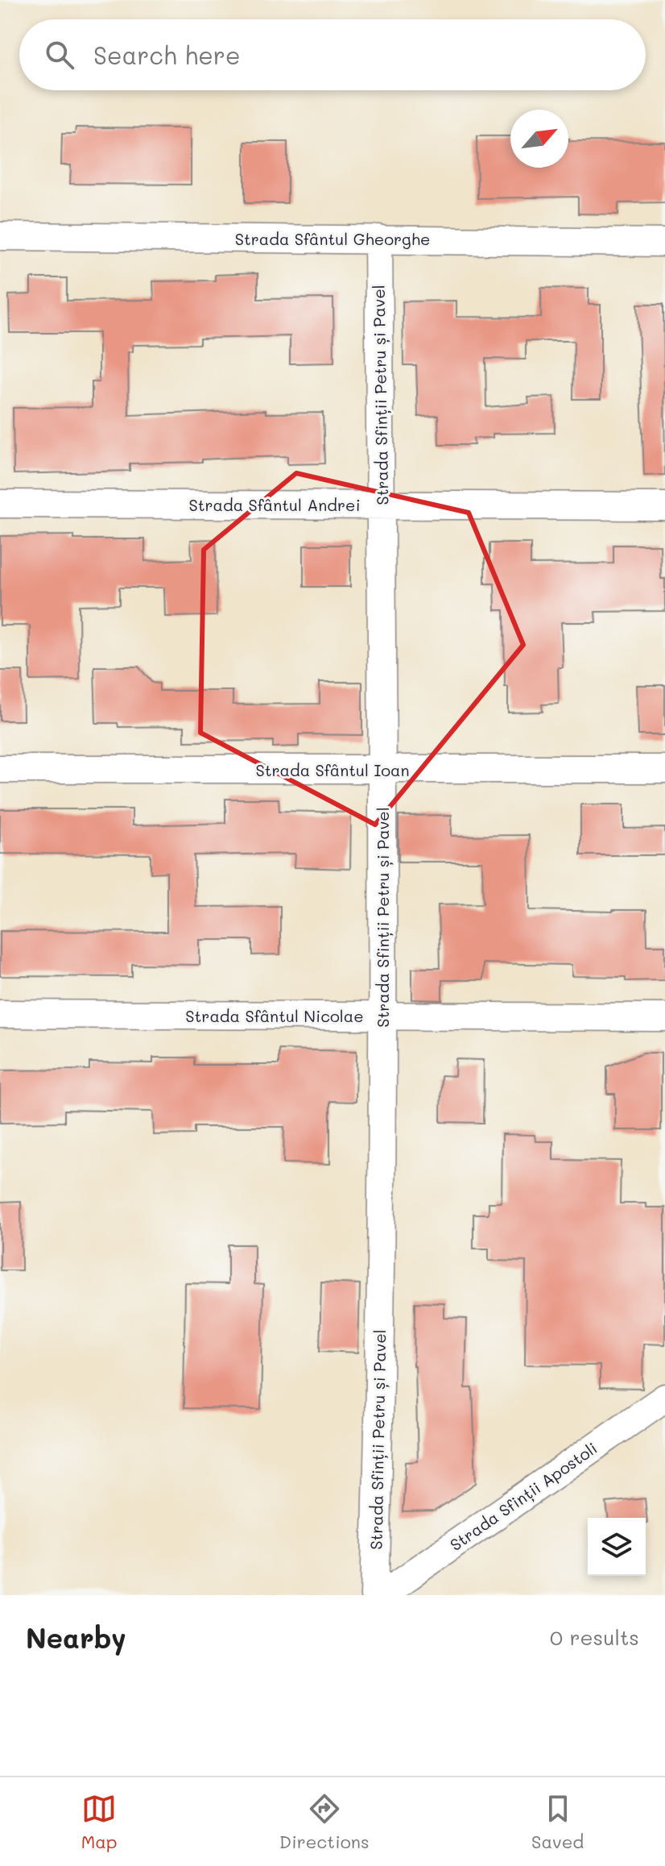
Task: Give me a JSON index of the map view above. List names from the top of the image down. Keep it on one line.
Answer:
{"streets":{"street":["Strada Sfântul Gheorghe","Strada Sfinții Petru și Pavel","Strada Sfântul Andrei","Strada Sfântul Ioan","Strada Sfântul Nicolae","Strada Sfinții Apostoli"]},"crossings":[["Strada Sfântul Gheorghe","Strada Sfinții Petru și Pavel"],["Strada Sfinții Petru și Pavel","Strada Sfântul Andrei"],["Strada Sfinții Petru și Pavel","Strada Sfântul Ioan"],["Strada Sfinții Petru și Pavel","Strada Sfântul Nicolae"]],"north":"top right","page":{"search":"Search here","heading":["Nearby","0 results"],"nav":["Map","Directions","Saved"]}}
